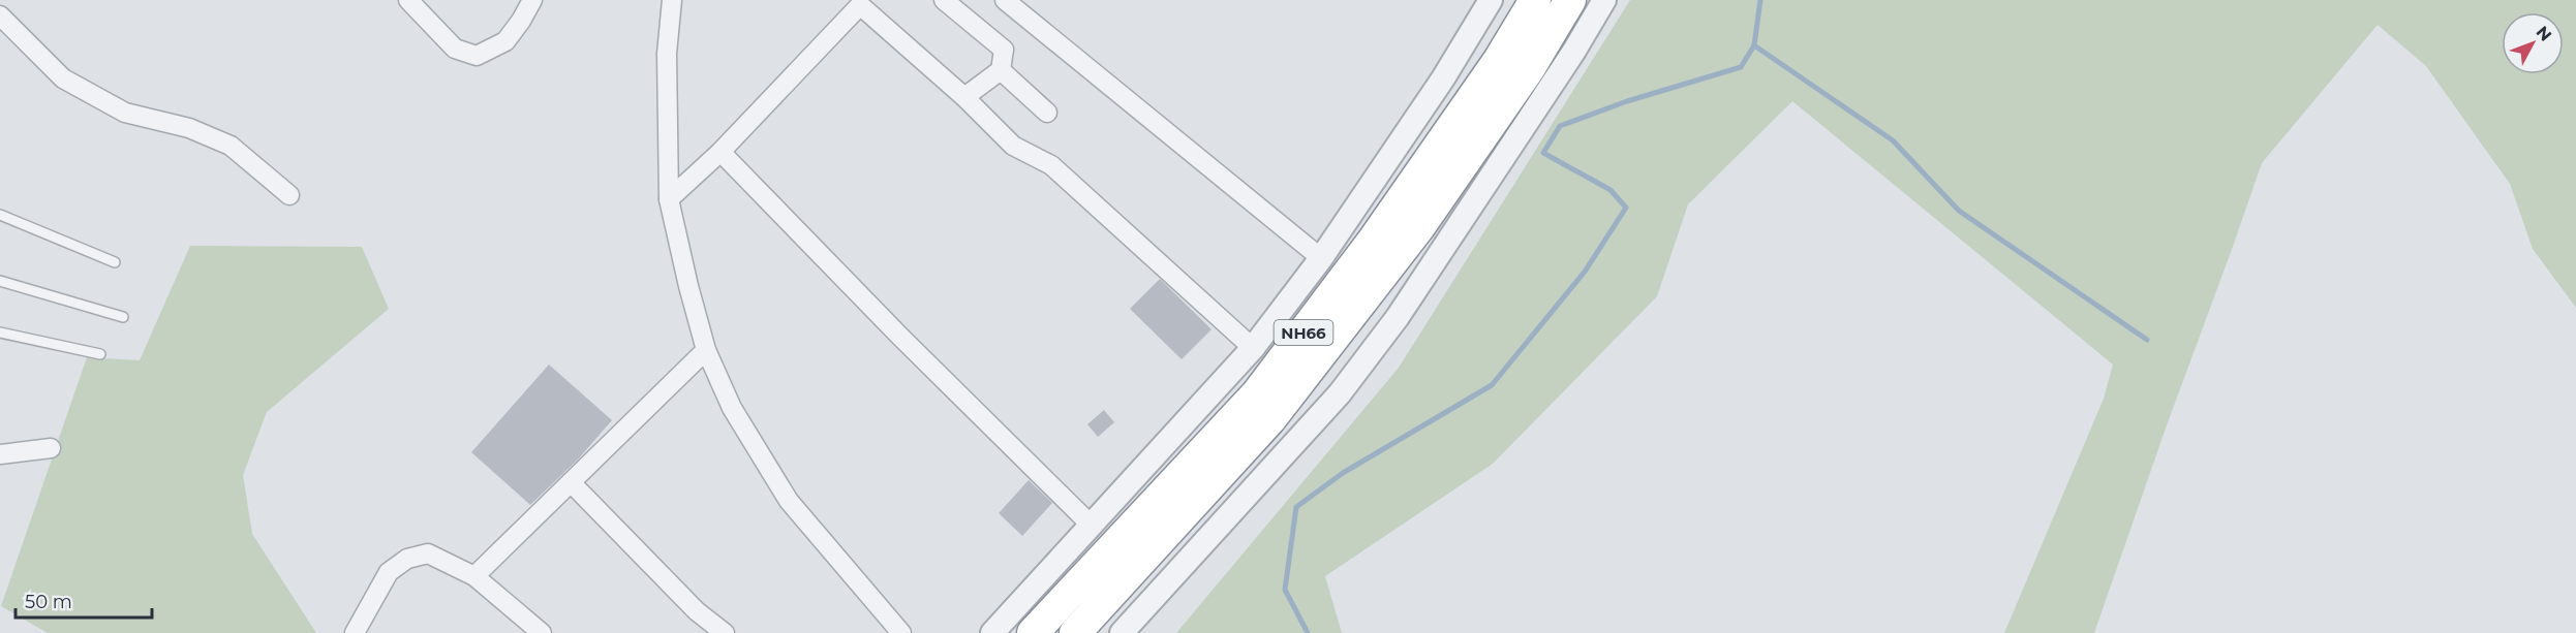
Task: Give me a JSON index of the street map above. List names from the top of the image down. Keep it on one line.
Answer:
{"streets":{"highway":["NH66"]},"scale_bar":"50 m","north":"top right"}
